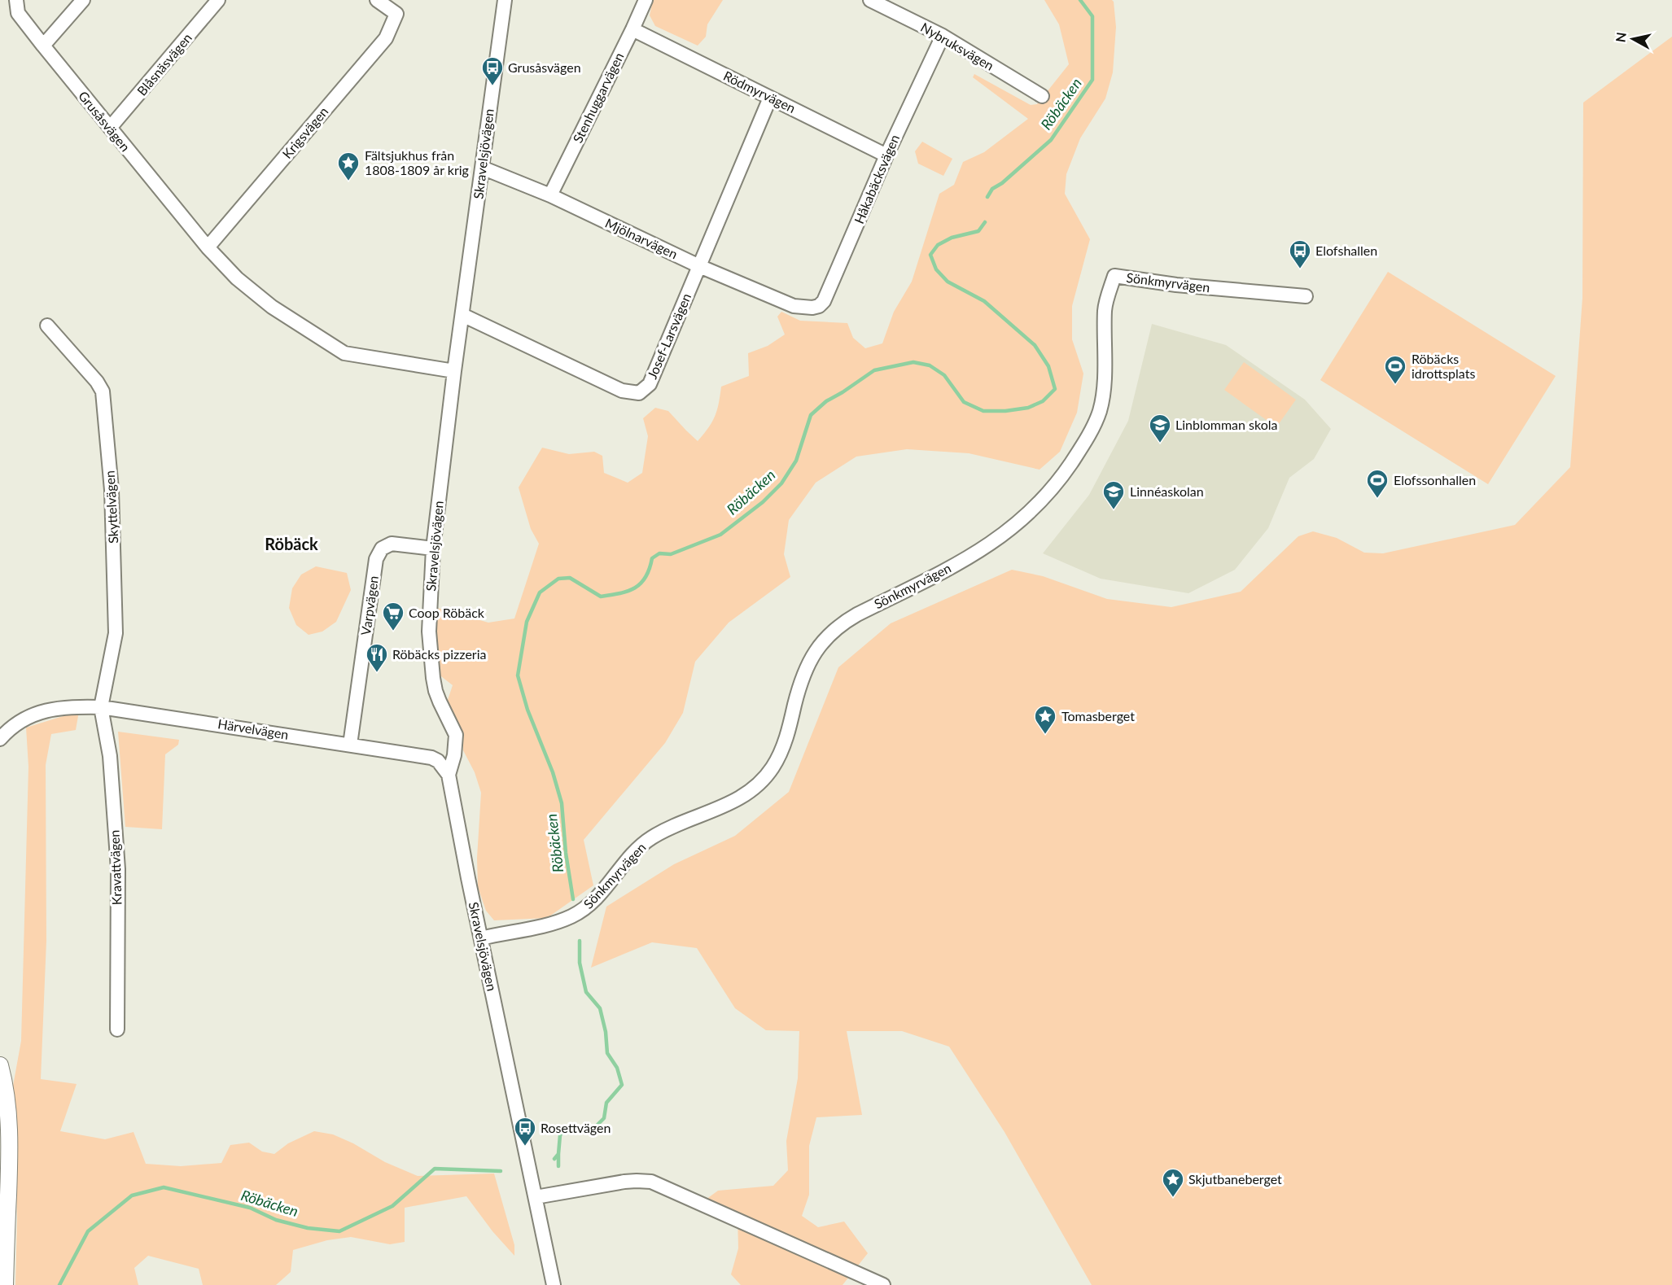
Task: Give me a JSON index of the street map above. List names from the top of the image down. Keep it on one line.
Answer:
{"streets":{"street":["Nybruksvägen","Blåsnäsvägen","Rödmyrvägen","Stenhuggarvägen","Grusåsvägen","Krigsvägen","Skravelsjövägen","Håkabäcksvägen","Mjölnarvägen","Sönkmyrvägen","Josef-Larsvägen","Skyttelvägen","Varpvägen","Härvelvägen","Kravattvägen"]},"crossings":[["Nybruksvägen","Håkabäcksvägen"],["Blåsnäsvägen","Grusåsvägen"],["Rödmyrvägen","Stenhuggarvägen"],["Rödmyrvägen","Håkabäcksvägen"],["Rödmyrvägen","Josef-Larsvägen"],["Stenhuggarvägen","Mjölnarvägen"],["Grusåsvägen","Krigsvägen"],["Grusåsvägen","Skravelsjövägen"],["Skravelsjövägen","Mjölnarvägen"],["Skravelsjövägen","Sönkmyrvägen"],["Skravelsjövägen","Josef-Larsvägen"],["Skravelsjövägen","Varpvägen"],["Skravelsjövägen","Härvelvägen"],["Håkabäcksvägen","Mjölnarvägen"],["Mjölnarvägen","Josef-Larsvägen"],["Skyttelvägen","Härvelvägen"],["Skyttelvägen","Kravattvägen"],["Varpvägen","Härvelvägen"],["Härvelvägen","Kravattvägen"]],"districts":["Röbäck"],"water":["Röbäcken"],"places":{"bus stop":["Grusåsvägen","Elofshallen","Rosettvägen"],"place":["Fältsjukhus från 1808-1809 år krig","Tomasberget","Skjutbaneberget"],"sports":["Röbäcks idrottsplats","Elofssonhallen"],"school or university":["Linblomman skola","Linnéaskolan"],"supermarket":["Coop Röbäck"],"restaurant":["Röbäcks pizzeria"]},"north":"left"}
